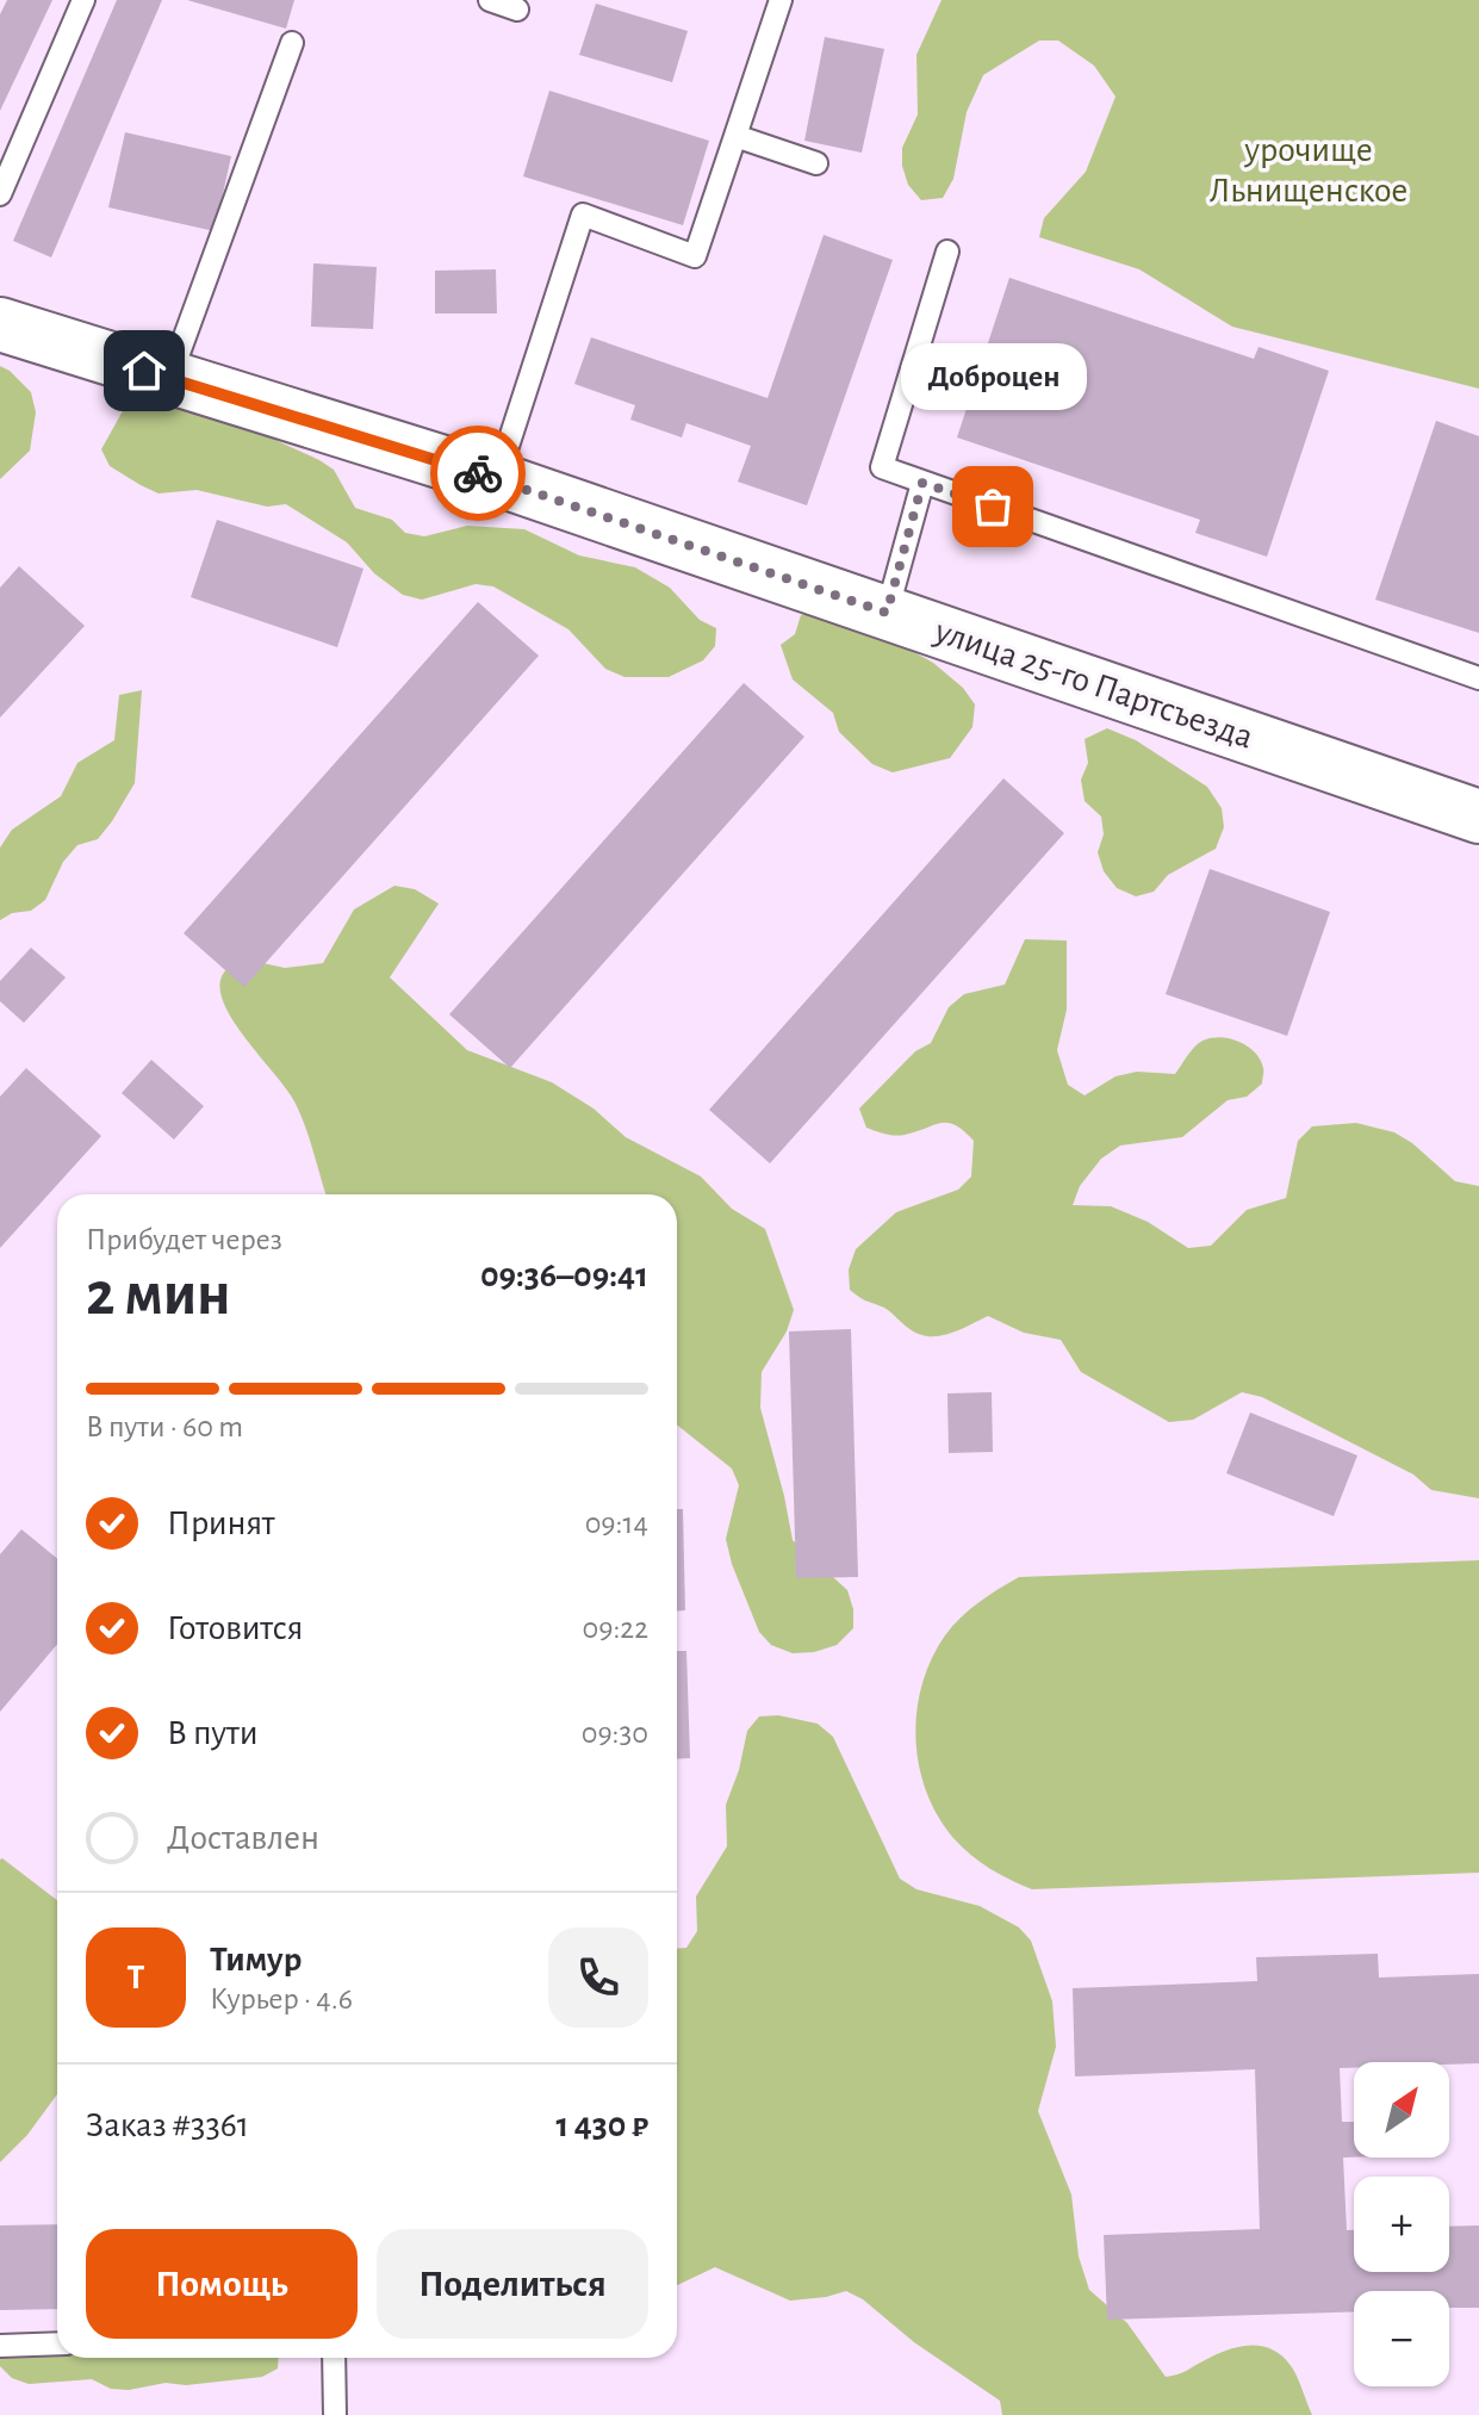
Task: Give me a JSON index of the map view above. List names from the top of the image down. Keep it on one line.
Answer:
{"streets":{"street":["улица 25-го Партсъезда"]},"parks":["урочище Льнищенское"],"places":["Доброцен"],"north":"top right","page":{"bubble":"Доброцен","heading":["2 мин","Прибудет через","09:36–09:41"],"panel":["Тимур","Курьер · 4.6","Заказ #3361","1 430 ₽"],"bar":"В пути · 60 m","list":[["Принят","09:14"],["Готовится","09:22"],["В пути","09:30"],"Доставлен"],"round":"Т","map_buttons":["+","−"],"buttons":["Помощь","Поделиться"]}}
